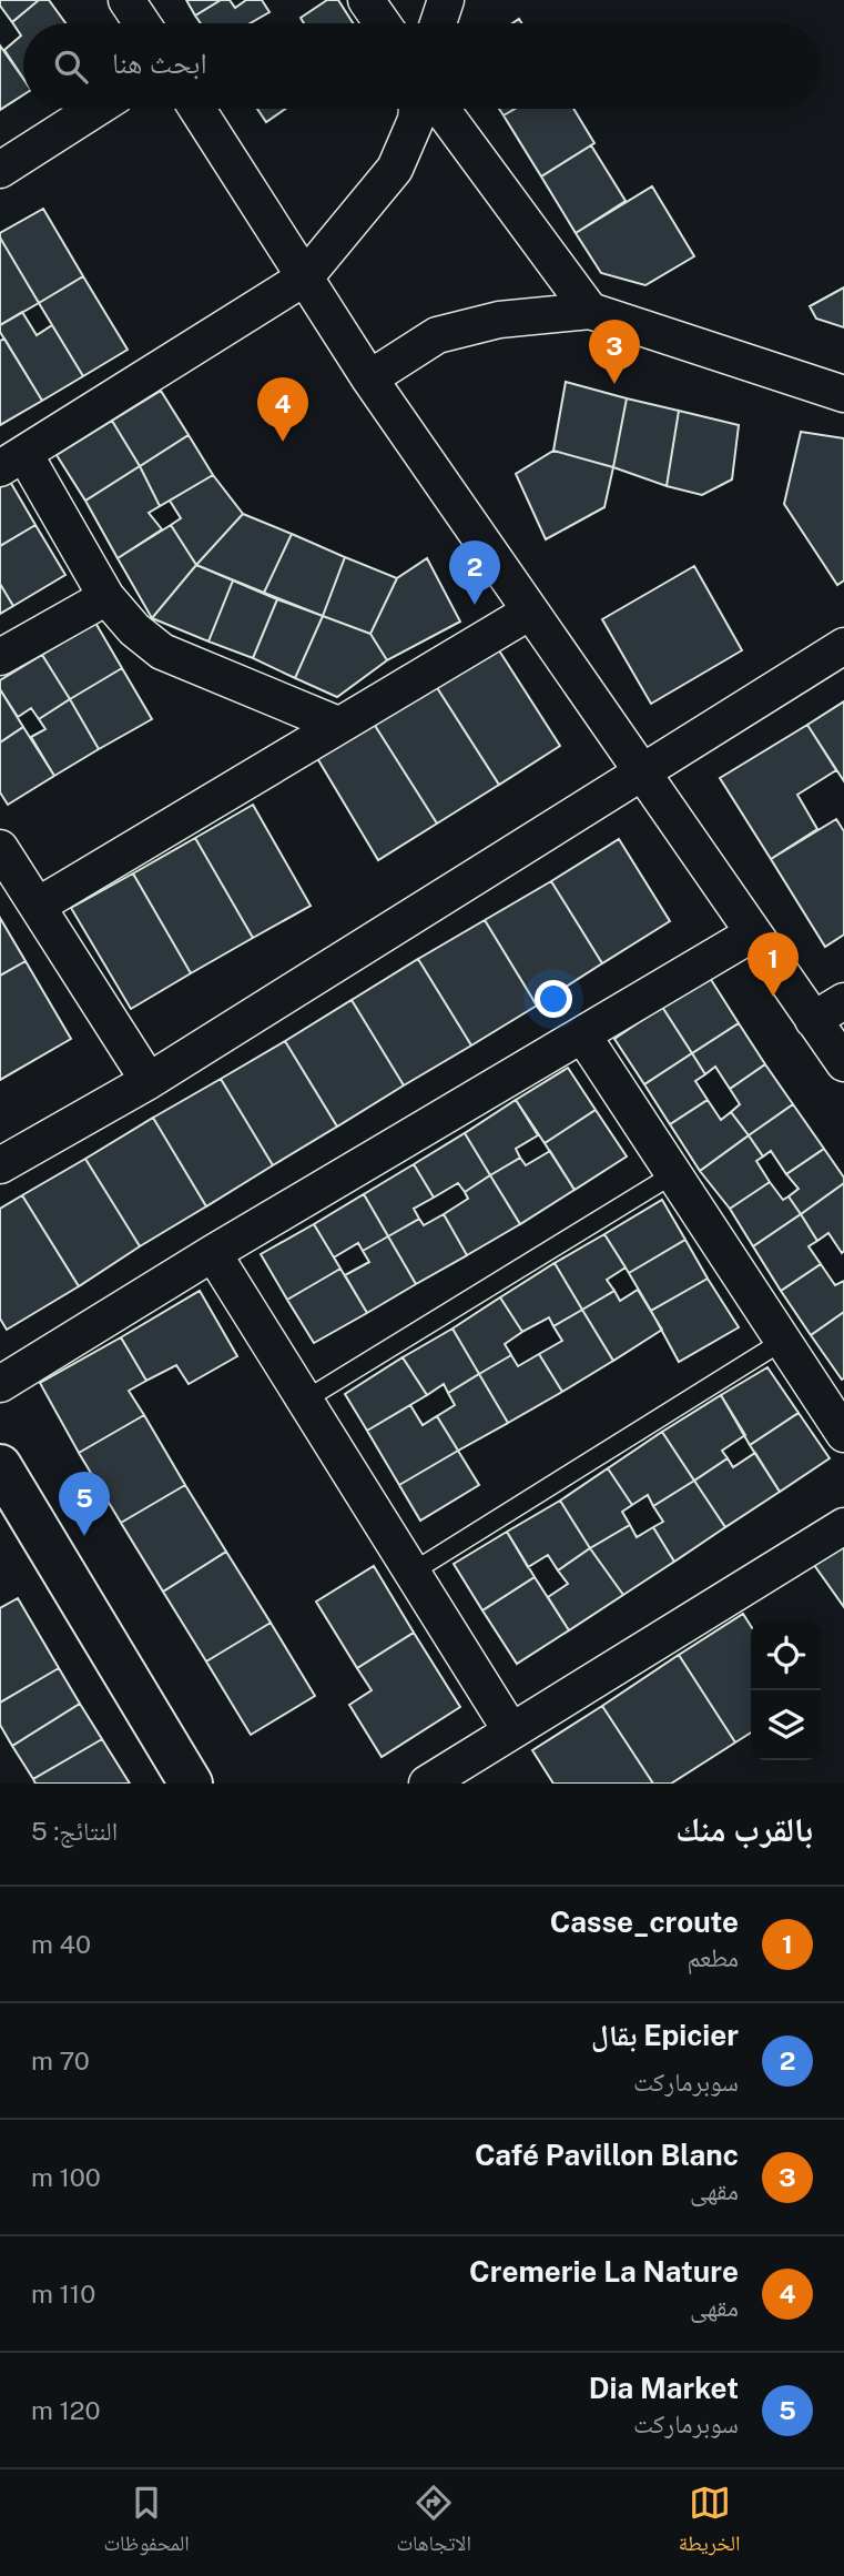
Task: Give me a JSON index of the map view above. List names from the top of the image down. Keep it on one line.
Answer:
{"page":{"search":"ابحث هنا","pins":["3","4","2","1","5"],"heading":["بالقرب منك","النتائج: 5"],"list":[{"mark":"1","name":"Casse_croute","note":"مطعم","value":"40 m"},{"mark":"2","name":"Epicier بقال","note":"سوبرماركت","value":"70 m"},{"mark":"3","name":"Café Pavillon Blanc","note":"مقهى","value":"100 m"},{"mark":"4","name":"Cremerie La Nature","note":"مقهى","value":"110 m"},{"mark":"5","name":"Dia Market","note":"سوبرماركت","value":"120 m"}],"nav":["الخريطة","الاتجاهات","المحفوظات"]}}
